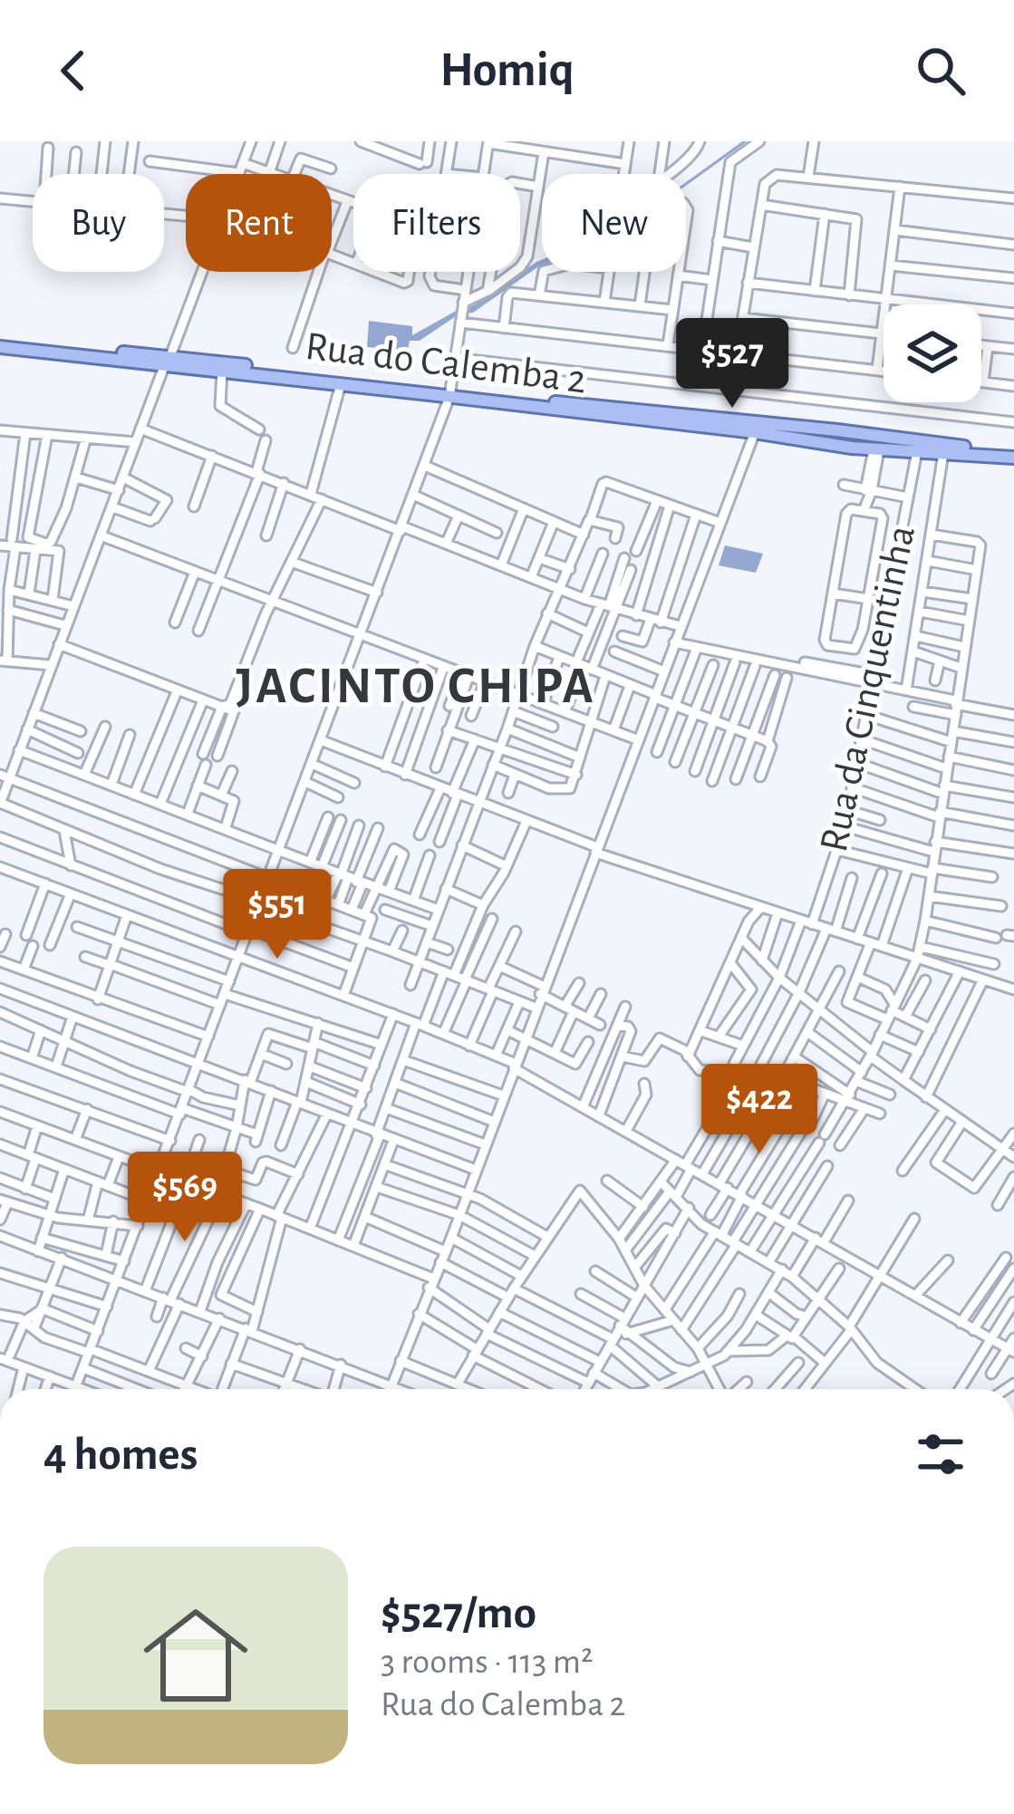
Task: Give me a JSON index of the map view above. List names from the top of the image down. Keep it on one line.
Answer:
{"streets":{"main road":["Rua do Calemba 2"],"street":["Rua da Cinquentinha"]},"crossings":[["Rua do Calemba 2","Rua da Cinquentinha"]],"districts":["JACINTO CHIPA"],"page":{"header":"Homiq","chip":["Buy","Rent","Filters","New"],"price":["$527","$551","$422","$569"],"heading":"4 homes","list":[{"name":"$527/mo","note":"3 rooms · 113 m² · Rua do Calemba 2"}]}}
